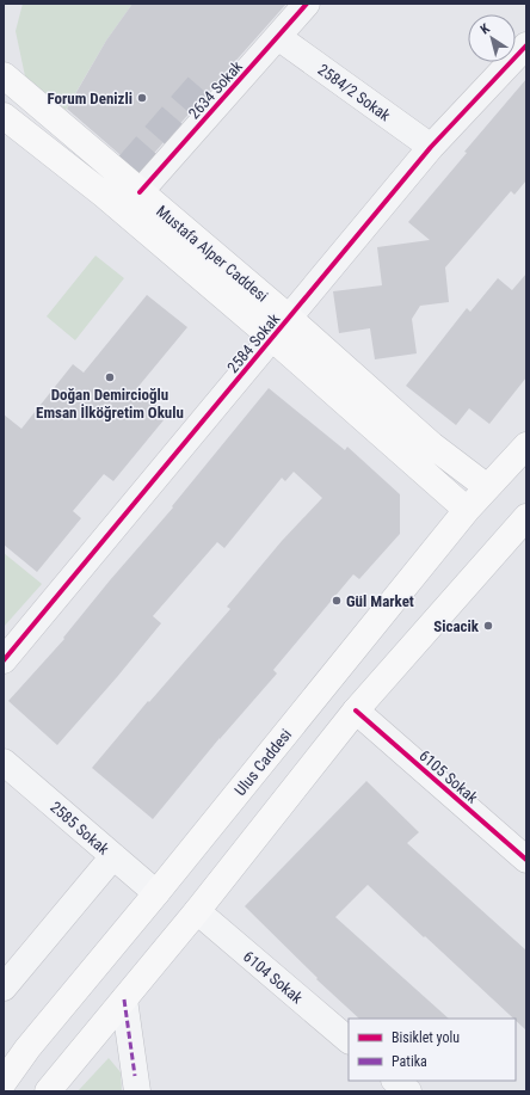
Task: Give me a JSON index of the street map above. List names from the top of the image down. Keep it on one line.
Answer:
{"streets":{"main road":["Mustafa Alper Caddesi","Ulus Caddesi"],"street":["2634 Sokak","2584/2 Sokak","2584 Sokak","6105 Sokak","2585 Sokak","6104 Sokak"]},"crossings":[["2634 Sokak","2584/2 Sokak"],["2634 Sokak","Mustafa Alper Caddesi"],["2584/2 Sokak","2584 Sokak"],["Mustafa Alper Caddesi","2584 Sokak"],["Mustafa Alper Caddesi","Ulus Caddesi"],["Ulus Caddesi","2585 Sokak"]],"places":["Forum Denizli","Doğan Demircioğlu Emsan İlköğretim Okulu","Gül Market","Sicacik"],"legend":["Bisiklet yolu","Patika"],"north":"top left"}
